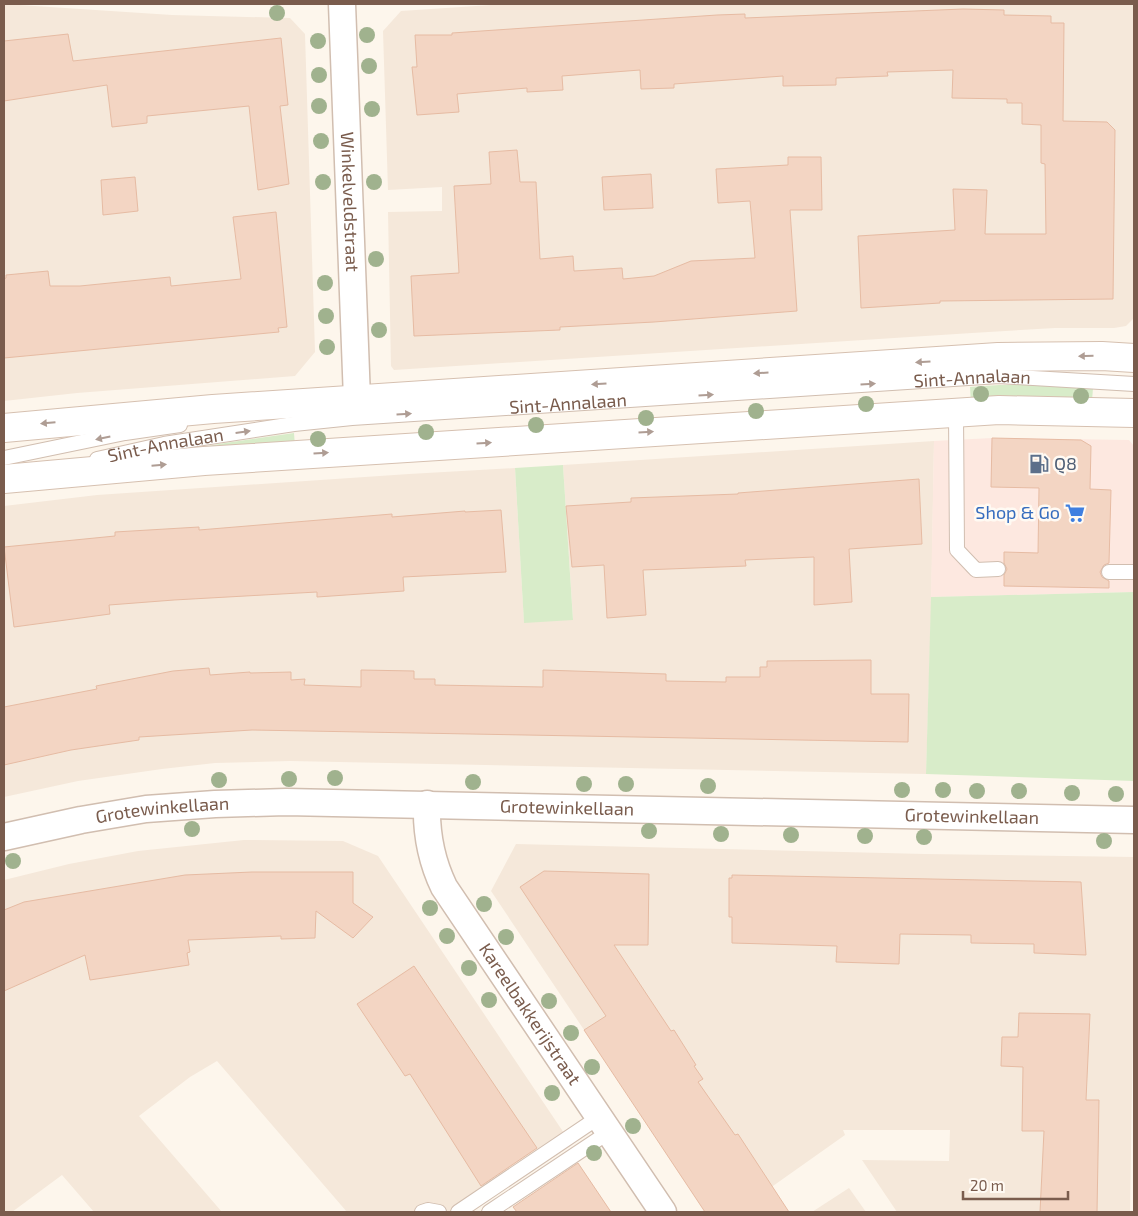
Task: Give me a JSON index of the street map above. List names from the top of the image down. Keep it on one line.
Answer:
{"streets":{"main road":["Sint-Annalaan"],"street":["Winkelveldstraat","Grotewinkellaan","Kareelbakkerijstraat"]},"crossings":[["Winkelveldstraat","Sint-Annalaan"],["Grotewinkellaan","Kareelbakkerijstraat"]],"places":{"fuel station":["Q8"],"supermarket":["Shop & Go"]},"scale_bar":"20 m"}
